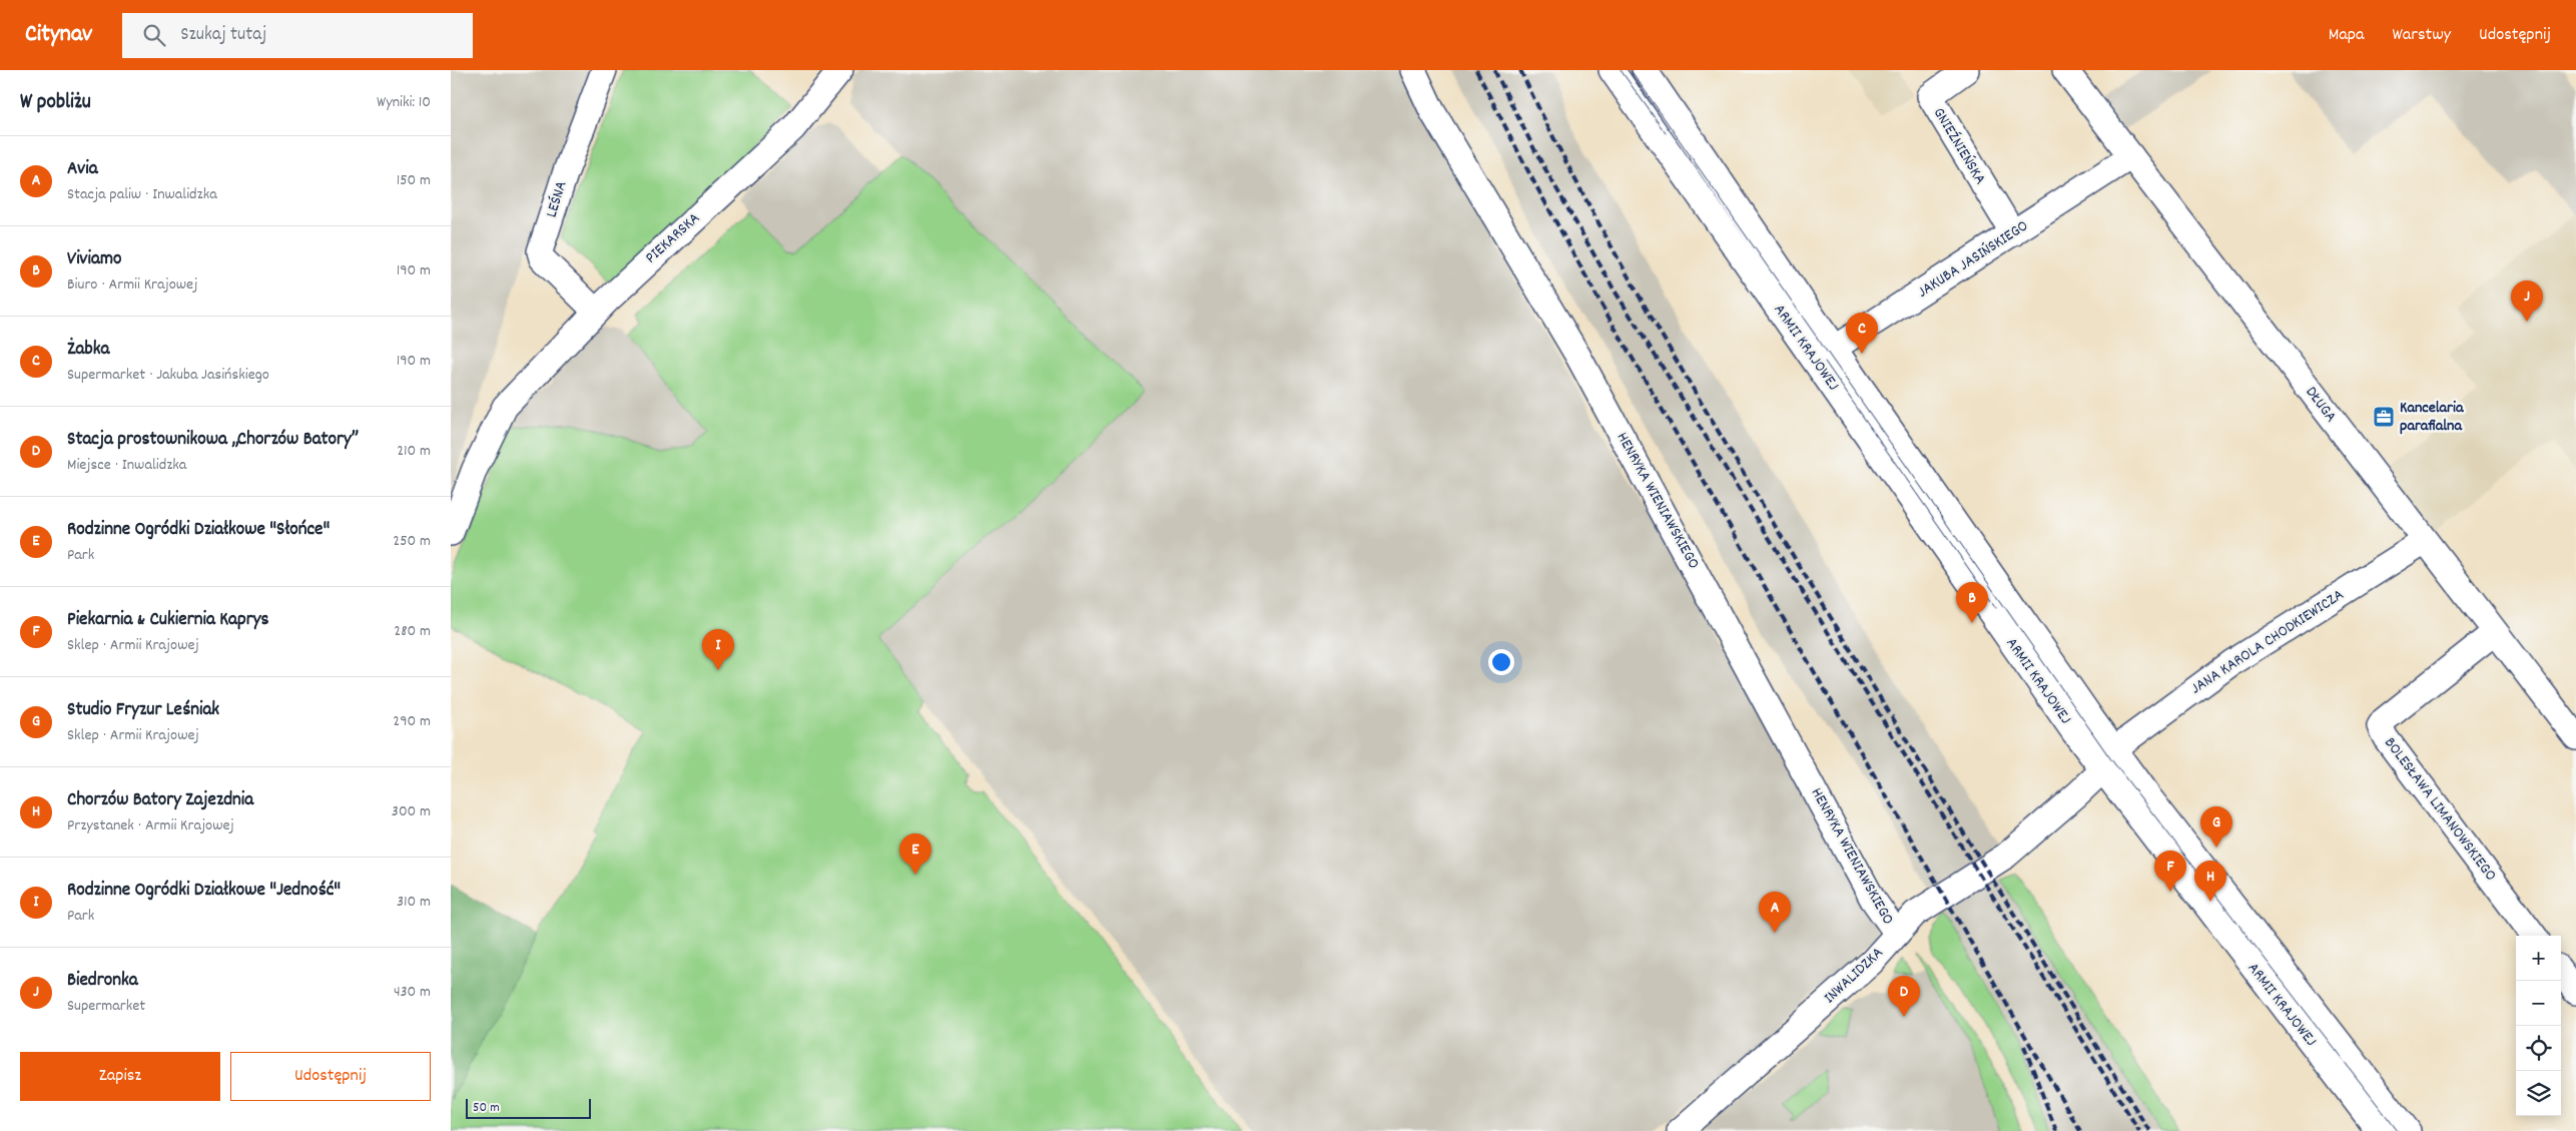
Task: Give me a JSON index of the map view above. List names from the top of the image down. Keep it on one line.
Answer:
{"streets":{"street":["GNIEŹNIEŃSKA","LEŚNA","PIEKARSKA","JAKUBA JASIŃSKIEGO","ARMII KRAJOWEJ","DŁUGA","HENRYKA WIENIAWSKIEGO","JANA KAROLA CHODKIEWICZA","BOLESŁAWA LIMANOWSKIEGO","INWALIDZKA"]},"crossings":[["GNIEŹNIEŃSKA","JAKUBA JASIŃSKIEGO"],["LEŚNA","PIEKARSKA"],["JAKUBA JASIŃSKIEGO","ARMII KRAJOWEJ"],["JAKUBA JASIŃSKIEGO","DŁUGA"],["ARMII KRAJOWEJ","JANA KAROLA CHODKIEWICZA"],["ARMII KRAJOWEJ","INWALIDZKA"],["DŁUGA","JANA KAROLA CHODKIEWICZA"],["DŁUGA","BOLESŁAWA LIMANOWSKIEGO"],["HENRYKA WIENIAWSKIEGO","INWALIDZKA"],["JANA KAROLA CHODKIEWICZA","INWALIDZKA"]],"places":{"office":["Kancelaria parafialna"]},"scale_bar":"50 m","page":{"header":"Citynav","search":"Szukaj tutaj","nav":["Mapa","Warstwy","Udostępnij"],"heading":["W pobliżu","Wyniki: 10"],"list":[{"mark":"A","name":"Avia","note":"Stacja paliw · Inwalidzka","value":"150 m"},{"mark":"B","name":"Viviamo","note":"Biuro · Armii Krajowej","value":"190 m"},{"mark":"C","name":"Żabka","note":"Supermarket · Jakuba Jasińskiego","value":"190 m"},{"mark":"D","name":"Stacja prostownikowa „Chorzów Batory”","note":"Miejsce · Inwalidzka","value":"210 m"},{"mark":"E","name":"Rodzinne Ogródki Działkowe \"Słońce\"","note":"Park","value":"250 m"},{"mark":"F","name":"Piekarnia & Cukiernia Kaprys","note":"Sklep · Armii Krajowej","value":"280 m"},{"mark":"G","name":"Studio Fryzur Leśniak","note":"Sklep · Armii Krajowej","value":"290 m"},{"mark":"H","name":"Chorzów Batory Zajezdnia","note":"Przystanek · Armii Krajowej","value":"300 m"},{"mark":"I","name":"Rodzinne Ogródki Działkowe \"Jedność\"","note":"Park","value":"310 m"},{"mark":"J","name":"Biedronka","note":"Supermarket","value":"430 m"}],"pins":["J","C","B","I","G","E","F","H","A","D"],"map_buttons":["+","−"],"buttons":["Zapisz","Udostępnij"],"scale":"50 m"}}
